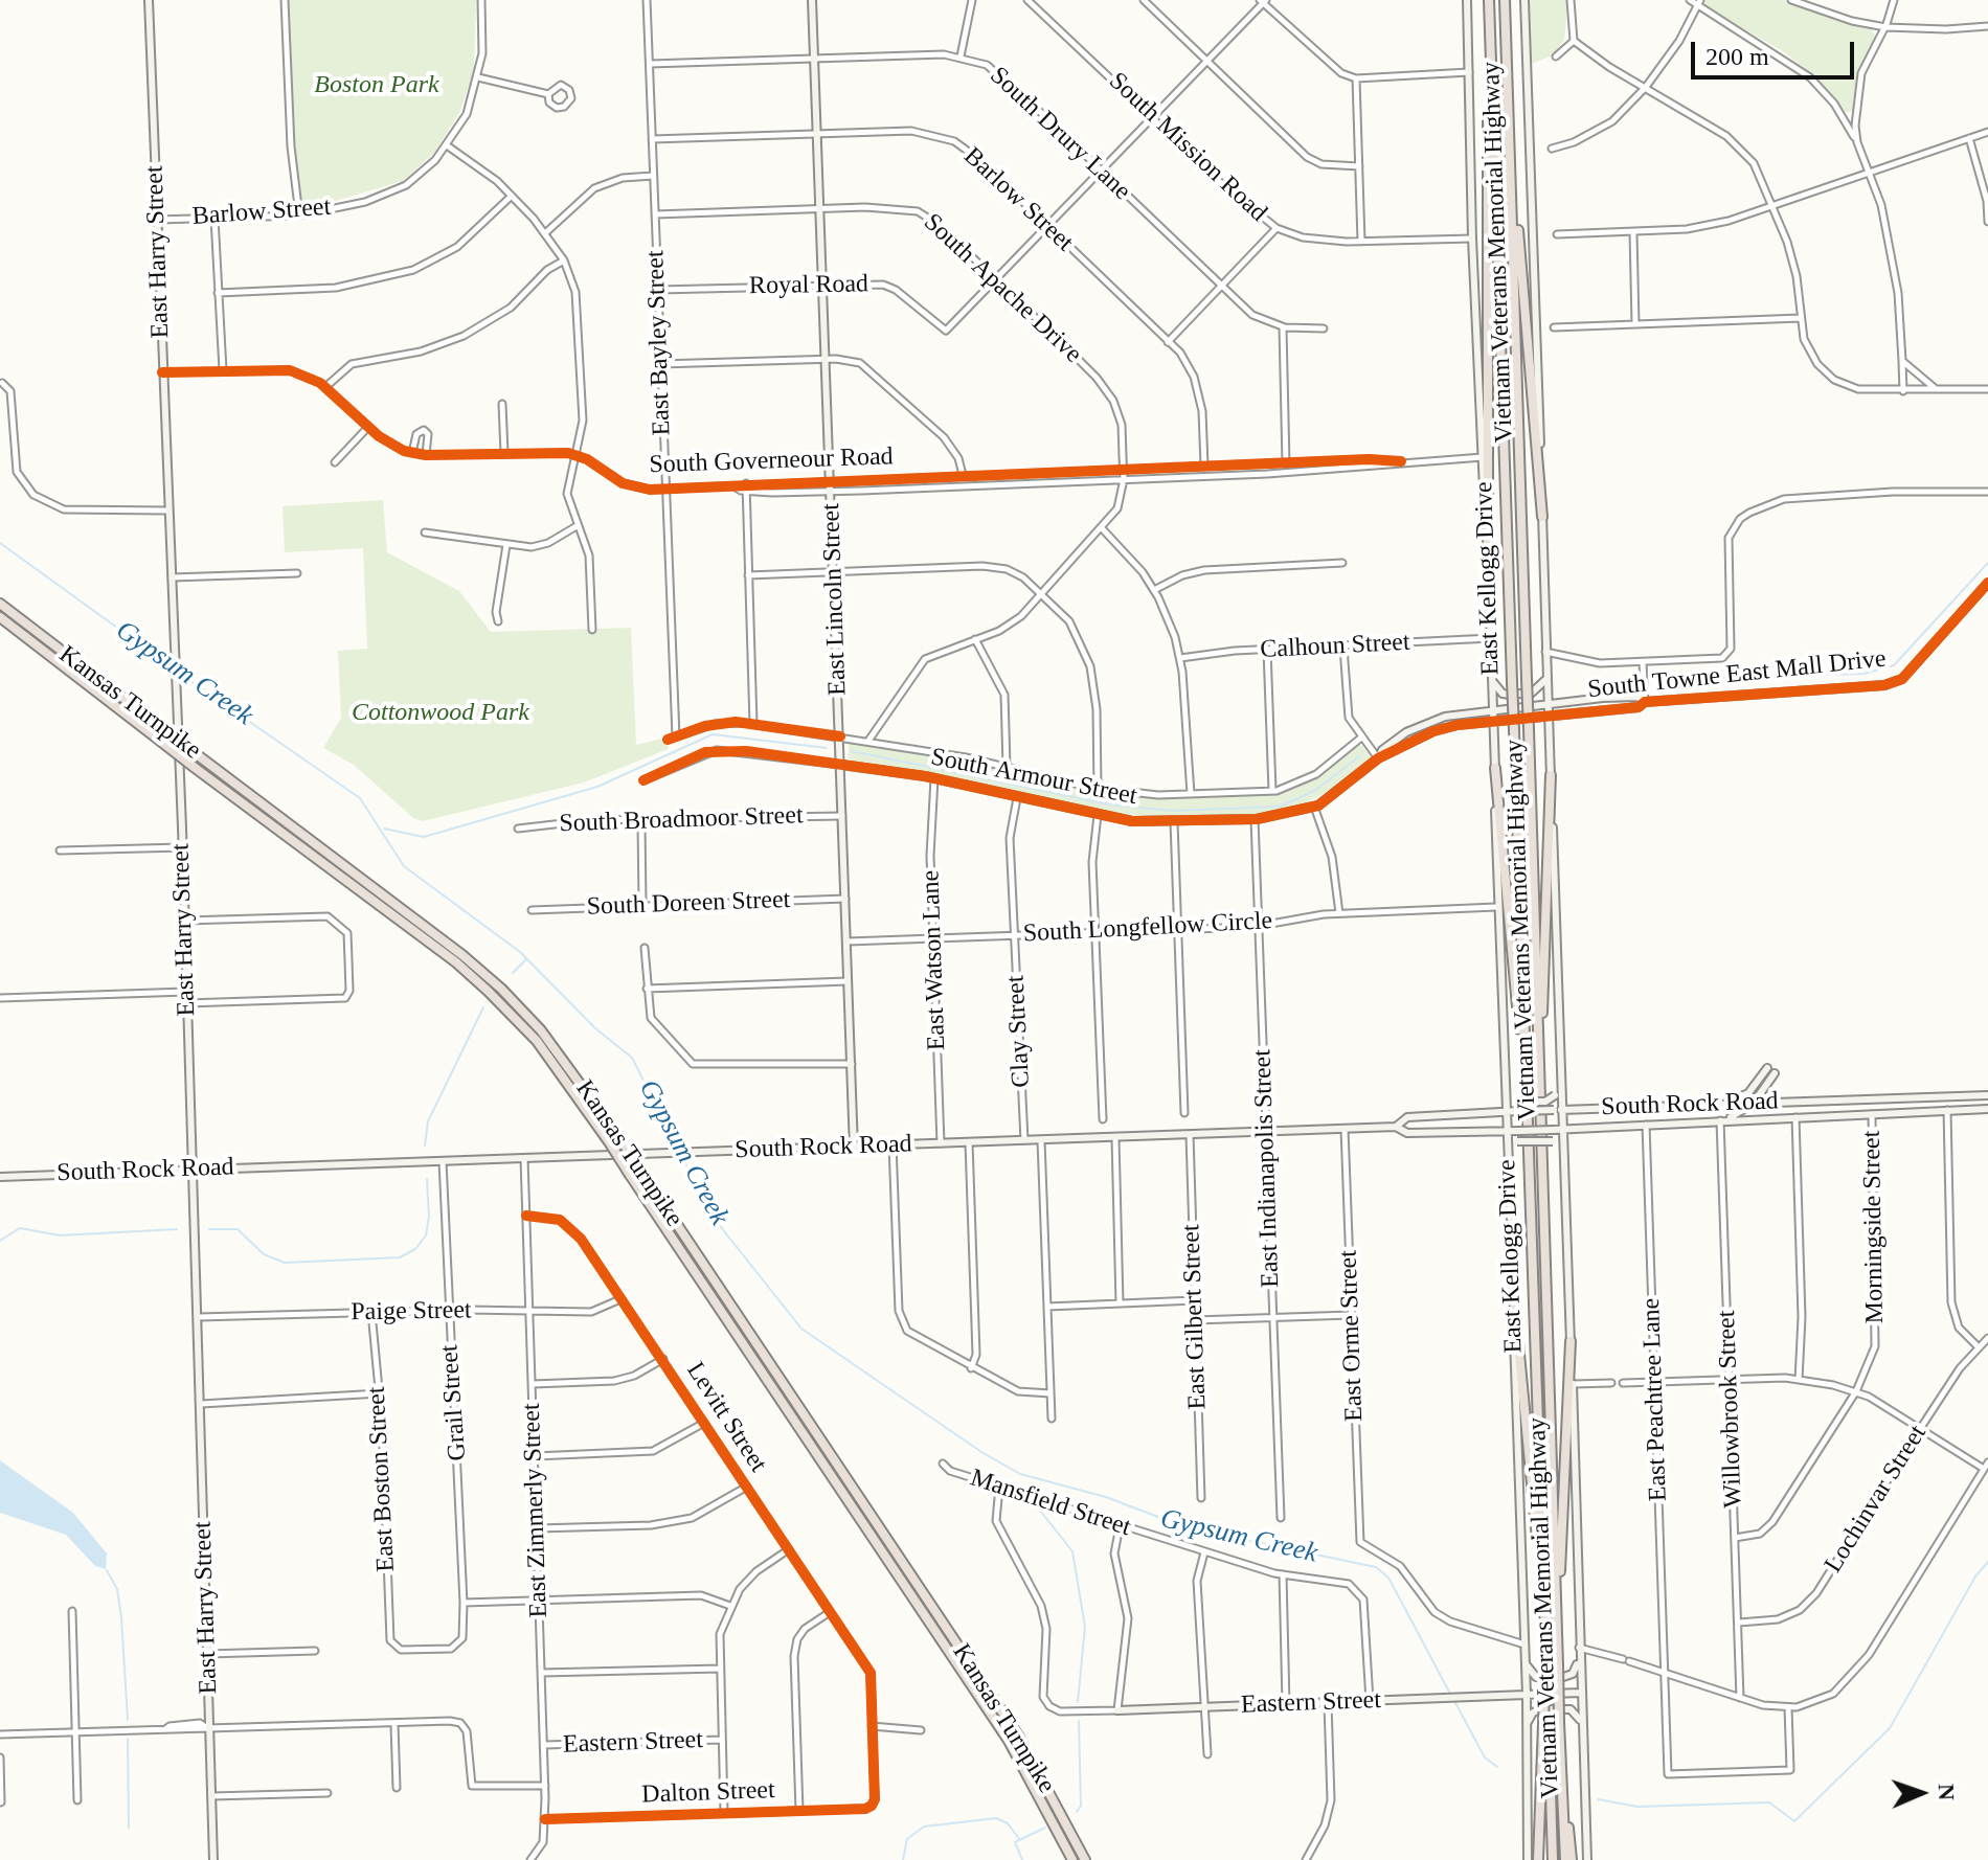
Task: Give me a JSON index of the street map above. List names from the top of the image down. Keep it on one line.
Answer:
{"streets":{"highway":["Vietnam Veterans Memorial Highway","Kansas Turnpike"],"main road":["East Harry Street","East Kellogg Drive","East Lincoln Street","South Towne East Mall Drive","South Armour Street","South Rock Road","Eastern Street"],"street":["South Drury Lane","South Mission Road","Barlow Street","Royal Road","South Apache Drive","East Bayley Street","South Governeour Road","Calhoun Street","South Broadmoor Street","South Doreen Street","South Longfellow Circle","East Watson Lane","Clay Street","East Indianapolis Street","Morningside Street","Paige Street","East Gilbert Street","East Orme Street","East Peachtree Lane","Grail Street","Willowbrook Street","Levitt Street","East Boston Street","Lochinvar Street","Mansfield Street","East Zimmerly Street","Dalton Street"]},"crossings":[["South Drury Lane","East Bayley Street"],["South Drury Lane","East Lincoln Street"],["South Mission Road","East Kellogg Drive"],["Barlow Street","East Harry Street"],["Barlow Street","East Bayley Street"],["Barlow Street","South Governeour Road"],["Barlow Street","East Lincoln Street"],["East Harry Street","South Rock Road"],["East Harry Street","Paige Street"],["Royal Road","South Apache Drive"],["Royal Road","East Bayley Street"],["Royal Road","East Lincoln Street"],["South Apache Drive","East Bayley Street"],["South Apache Drive","South Governeour Road"],["South Apache Drive","East Lincoln Street"],["East Bayley Street","South Governeour Road"],["East Bayley Street","South Armour Street"],["South Governeour Road","East Kellogg Drive"],["South Governeour Road","East Lincoln Street"],["East Kellogg Drive","Calhoun Street"],["East Kellogg Drive","South Armour Street"],["East Kellogg Drive","South Longfellow Circle"],["East Kellogg Drive","South Rock Road"],["East Kellogg Drive","East Orme Street"],["East Kellogg Drive","Eastern Street"],["East Lincoln Street","South Armour Street"],["East Lincoln Street","South Broadmoor Street"],["East Lincoln Street","South Doreen Street"],["East Lincoln Street","South Longfellow Circle"],["East Lincoln Street","South Rock Road"],["South Towne East Mall Drive","South Armour Street"],["South Armour Street","East Watson Lane"],["South Armour Street","Clay Street"],["South Armour Street","East Indianapolis Street"],["South Longfellow Circle","East Watson Lane"],["South Longfellow Circle","Clay Street"],["South Longfellow Circle","East Indianapolis Street"],["East Watson Lane","South Rock Road"],["Clay Street","South Rock Road"],["South Rock Road","East Indianapolis Street"],["South Rock Road","Morningside Street"],["South Rock Road","East Gilbert Street"],["South Rock Road","East Orme Street"],["South Rock Road","East Peachtree Lane"],["South Rock Road","Grail Street"],["South Rock Road","Willowbrook Street"],["South Rock Road","East Zimmerly Street"],["Morningside Street","Willowbrook Street"],["Paige Street","Grail Street"],["Paige Street","Levitt Street"],["Paige Street","East Boston Street"],["Paige Street","East Zimmerly Street"],["Grail Street","East Boston Street"],["Willowbrook Street","Lochinvar Street"],["Levitt Street","East Zimmerly Street"],["Levitt Street","Dalton Street"],["Mansfield Street","Eastern Street"],["East Zimmerly Street","Eastern Street"],["East Zimmerly Street","Dalton Street"]],"water":["Gypsum Creek"],"parks":["Boston Park","Cottonwood Park"],"scale_bar":"200 m","north":"right"}
